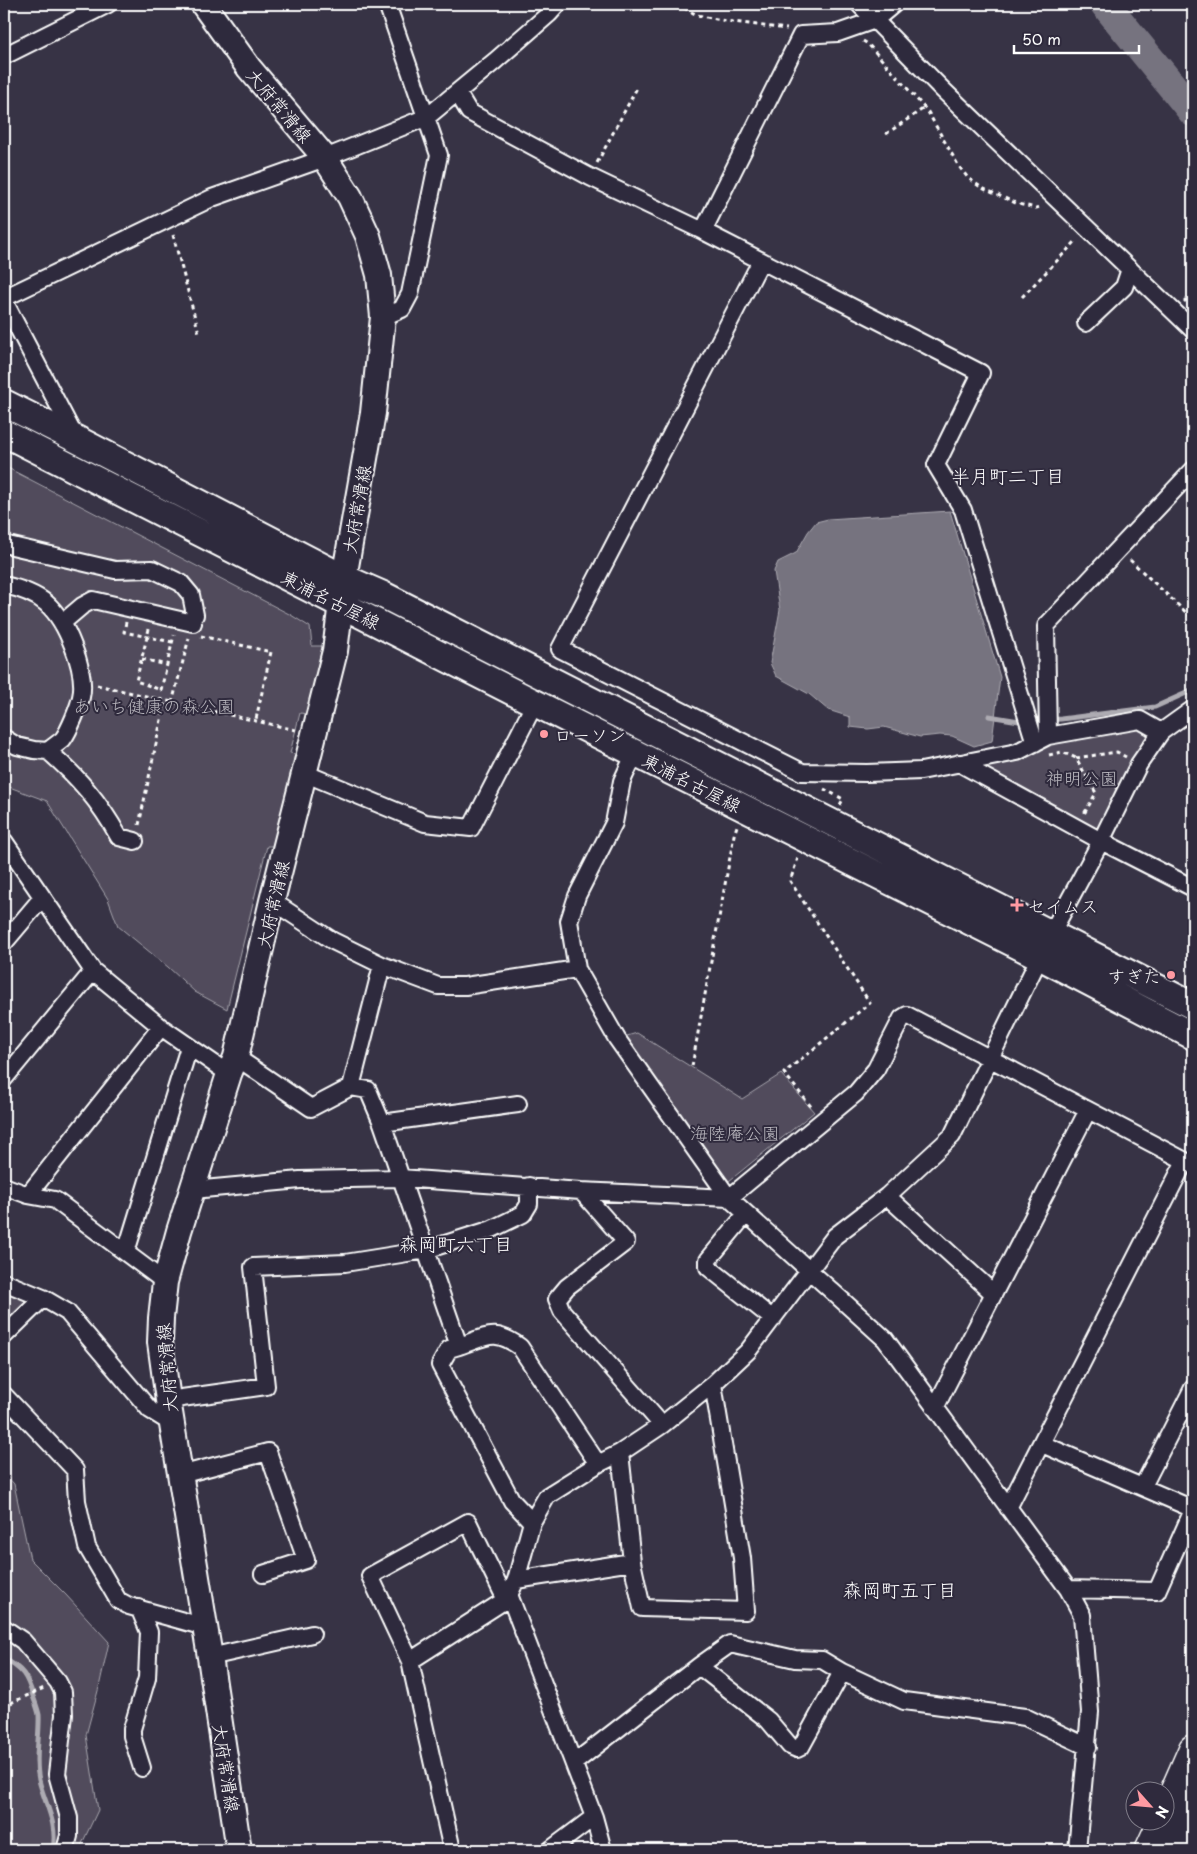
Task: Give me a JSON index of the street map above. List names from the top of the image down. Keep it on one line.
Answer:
{"streets":{"main road":["大府常滑線","東浦名古屋線"]},"crossings":[["大府常滑線","東浦名古屋線"]],"districts":["半月町二丁目","森岡町六丁目","森岡町五丁目"],"parks":["あいち健康の森公園","神明公園","海陸庵公園"],"places":{"other":["ローソン","すぎた"],"health":["セイムス"]},"scale_bar":"50 m","north":"bottom right"}
